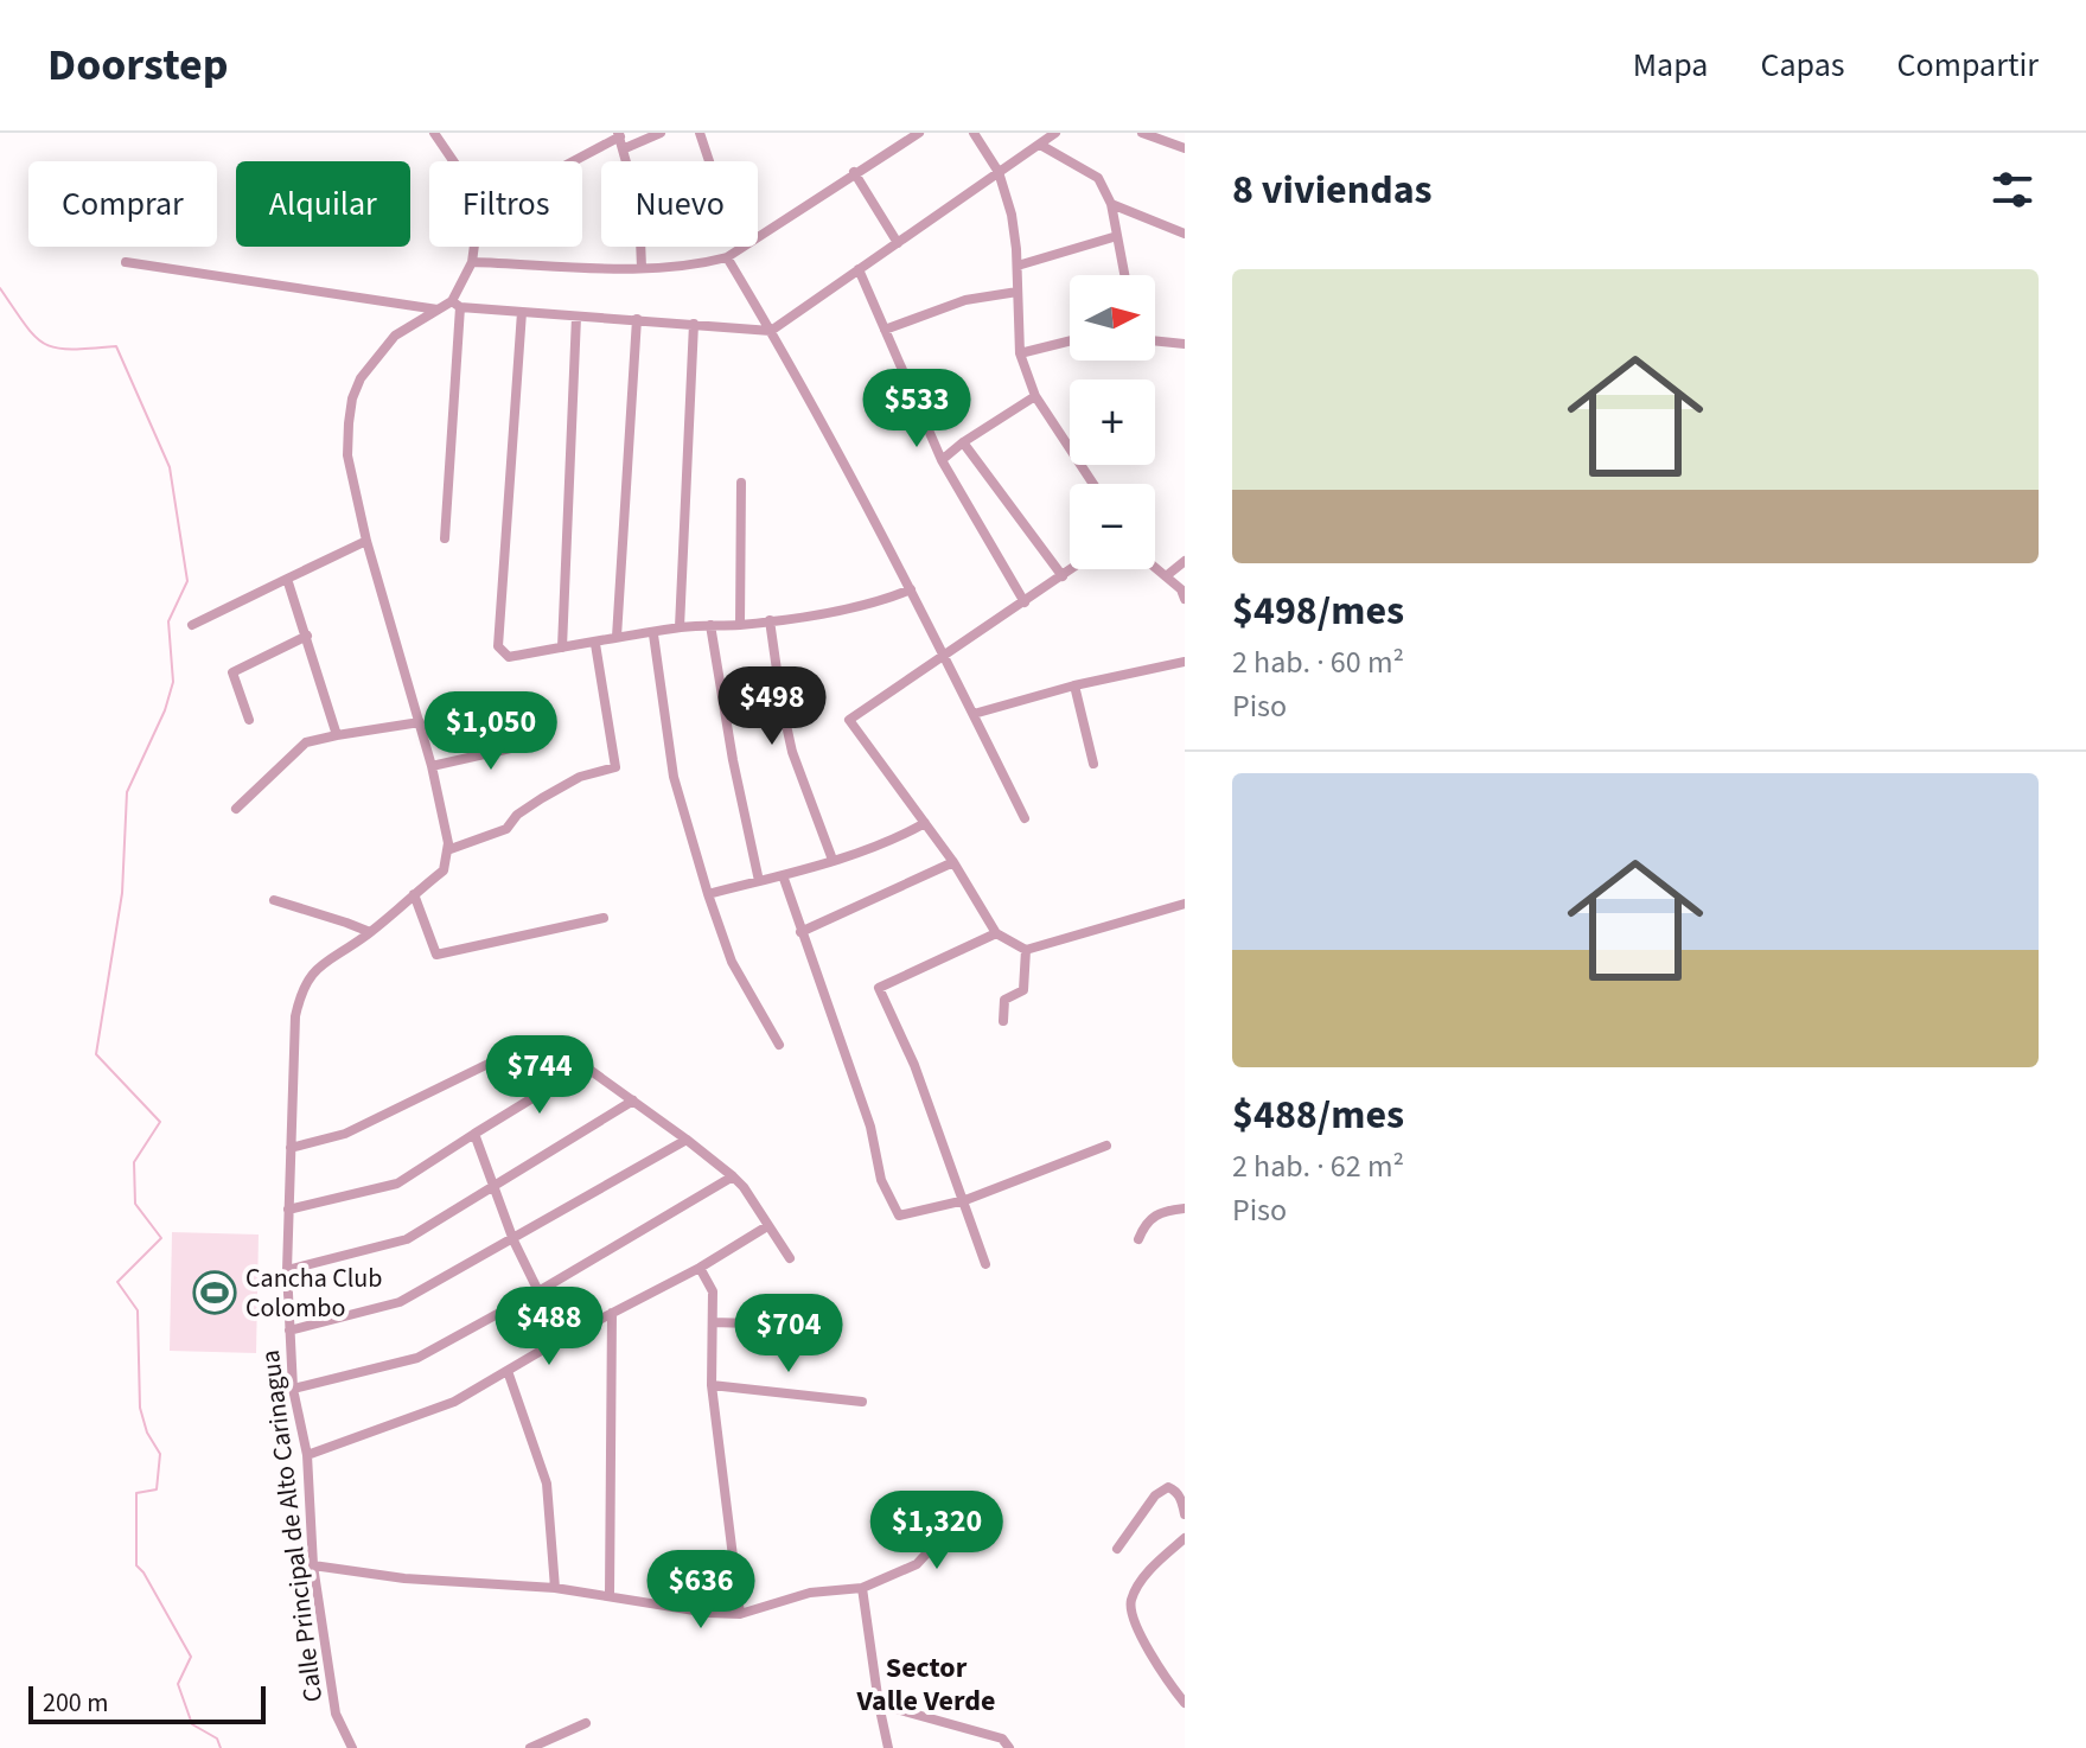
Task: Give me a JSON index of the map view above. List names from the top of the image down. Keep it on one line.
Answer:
{"streets":{"street":["Calle Principal de Alto Carinagua"]},"districts":["Sector Valle Verde"],"places":{"sports":["Cancha Club Colombo"]},"scale_bar":"200 m","north":"right","page":{"header":"Doorstep","nav":["Mapa","Capas","Compartir"],"heading":"8 viviendas","chip":["Comprar","Alquilar","Filtros","Nuevo"],"list":[{"name":"$498/mes","note":"2 hab. · 60 m² · Piso"},{"name":"$488/mes","note":"2 hab. · 62 m² · Piso"}],"map_buttons":["+","−"],"price":["$533","$498","$1,050","$744","$488","$704","$1,320","$636"],"scale":"200 m"}}
